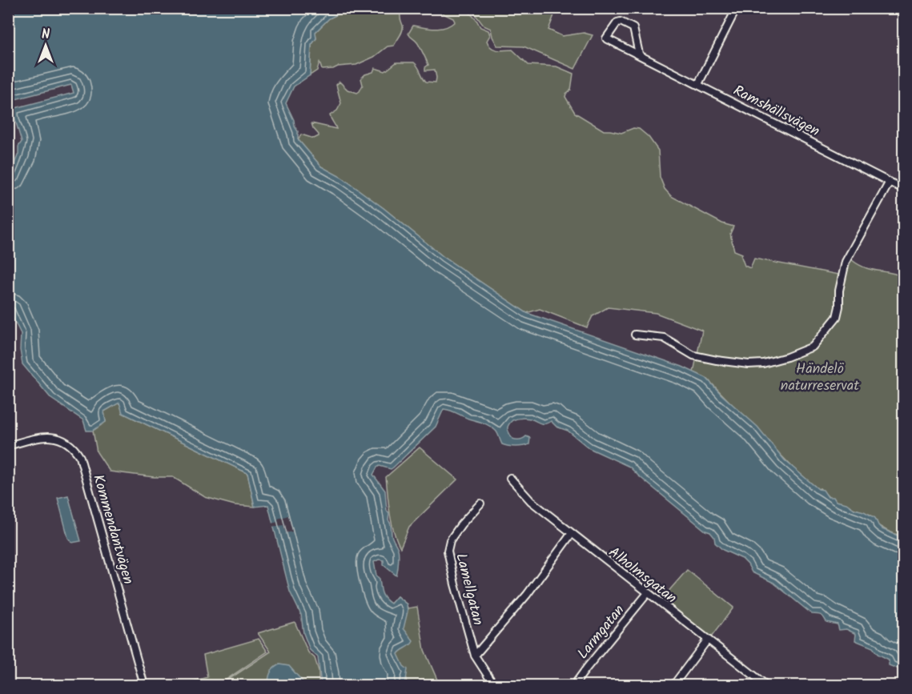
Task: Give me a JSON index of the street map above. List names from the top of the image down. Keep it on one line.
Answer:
{"streets":{"street":["Ramshällsvägen","Kommendantvägen","Alholmsgatan","Lamellgatan","Larmgatan"]},"crossings":[["Alholmsgatan","Larmgatan"]],"parks":["Händelö naturreservat"],"north":"top"}
